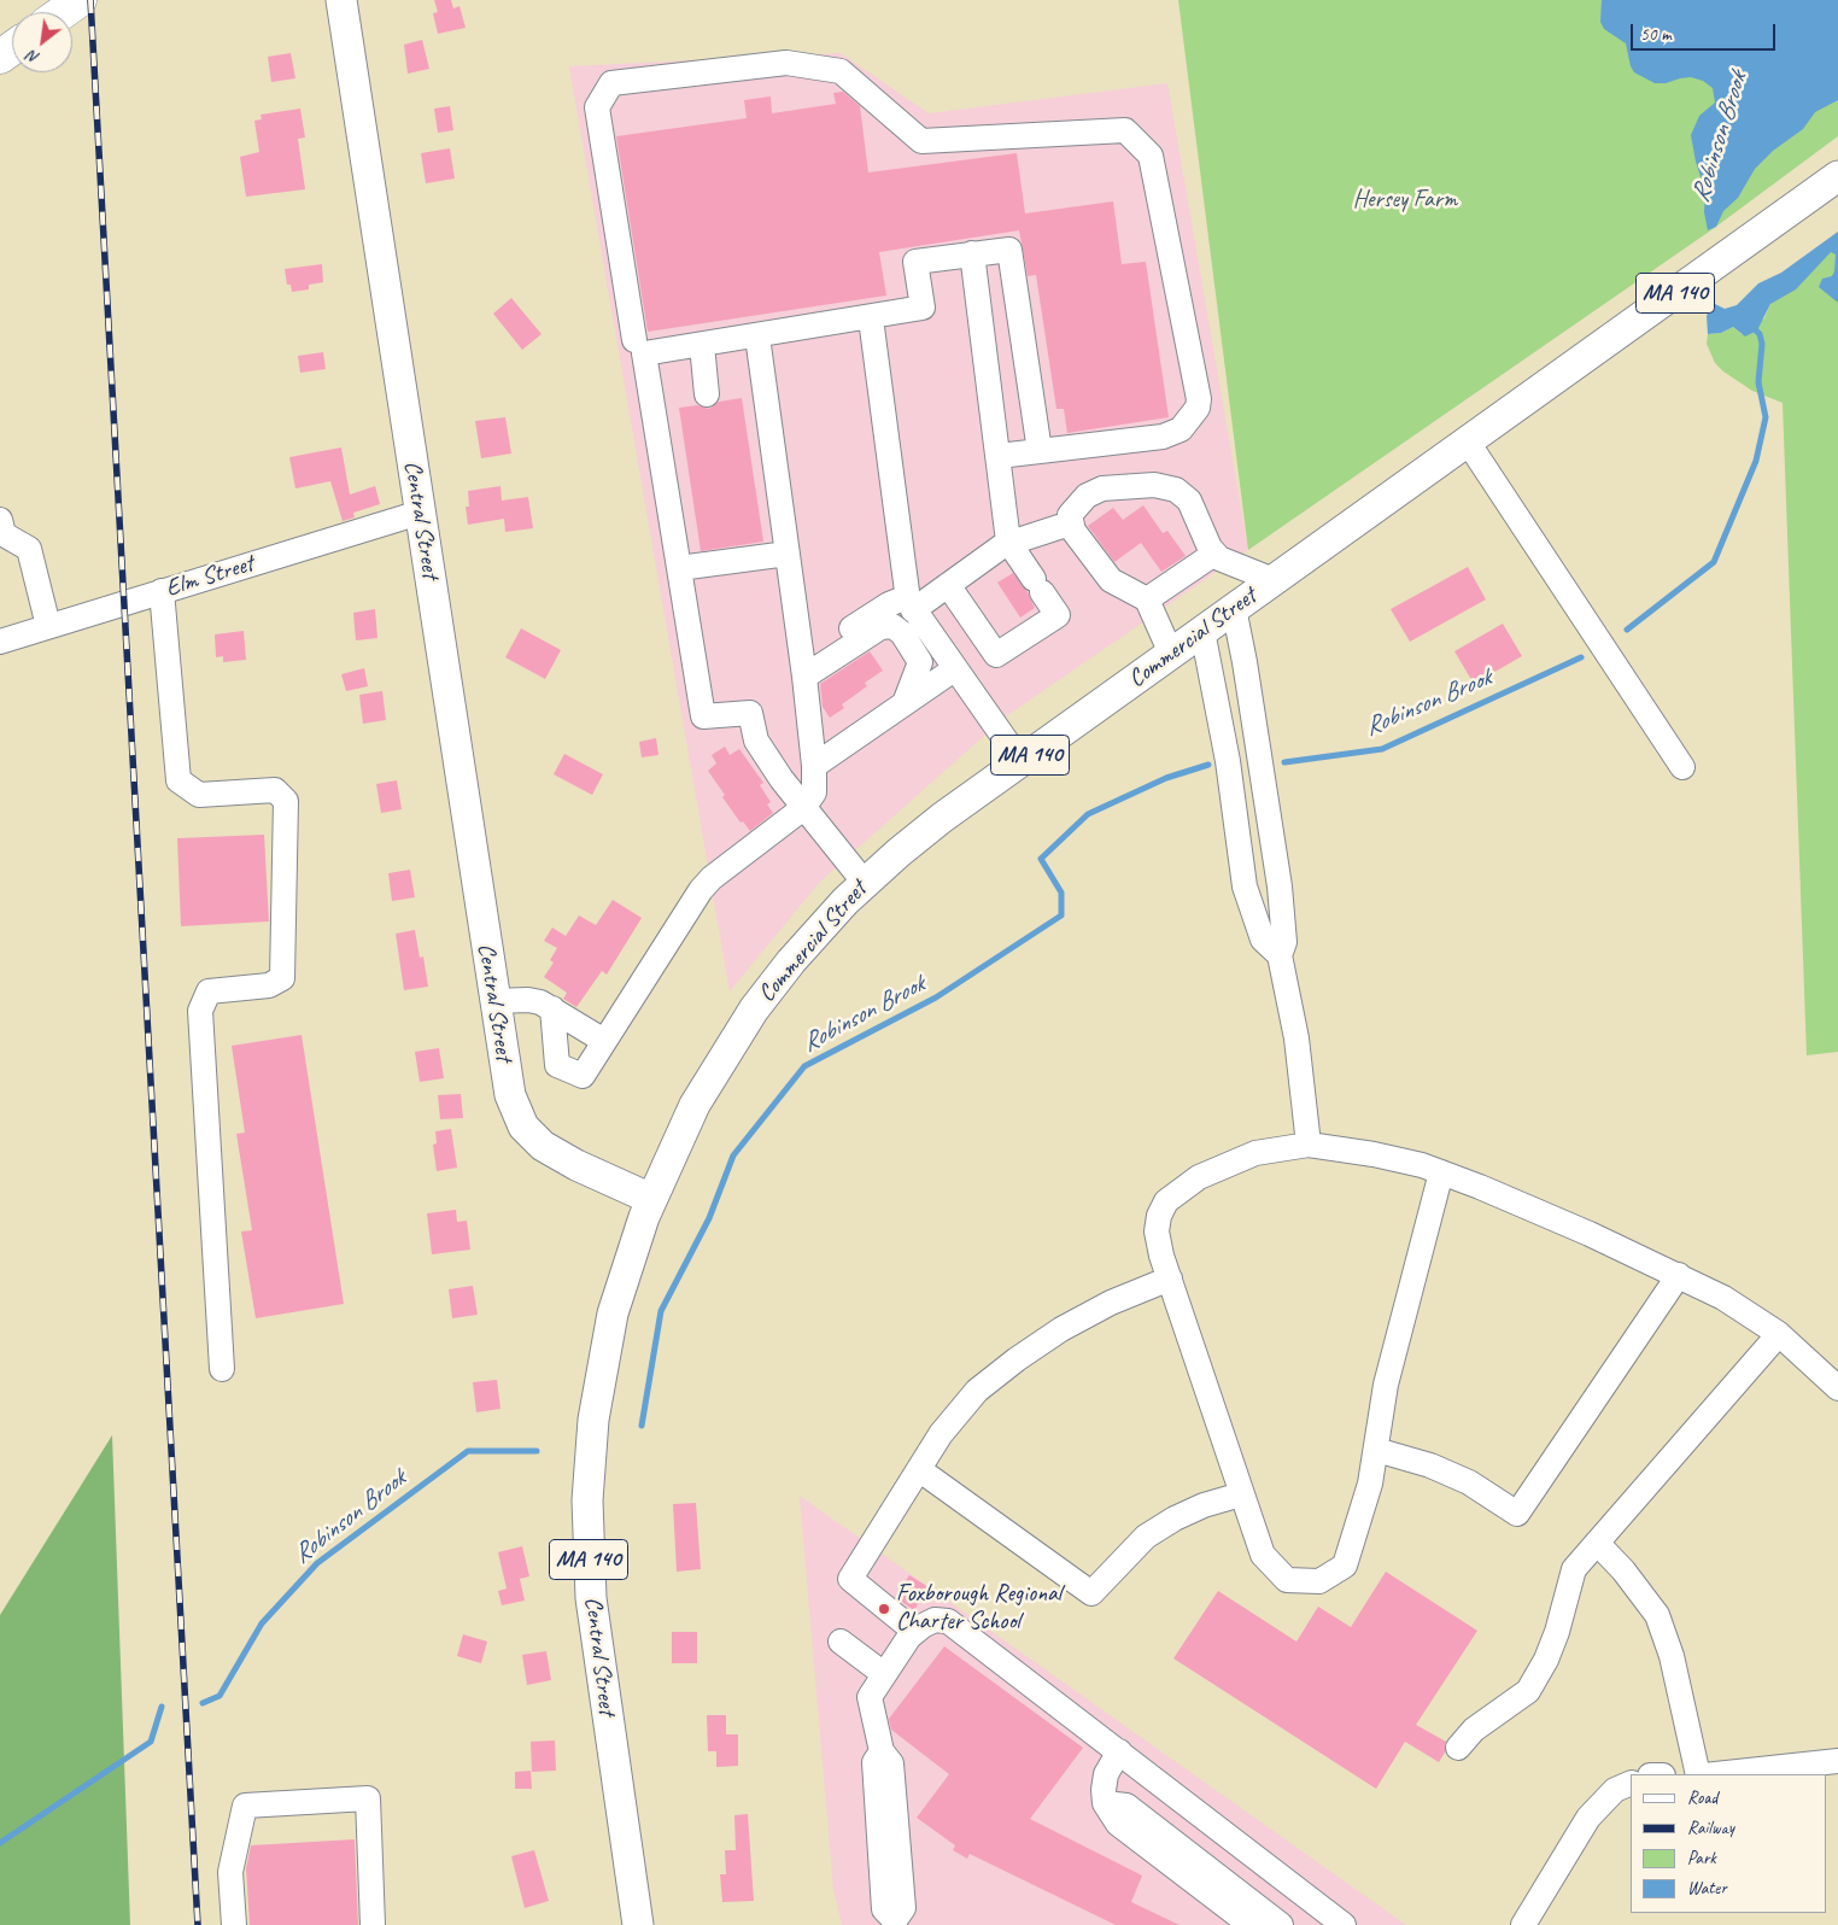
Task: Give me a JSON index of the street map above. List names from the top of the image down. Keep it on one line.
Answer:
{"streets":{"main road":["MA 140","Central Street","Commercial Street"],"street":["Elm Street"]},"crossings":[["Central Street","Elm Street"],["Central Street","Commercial Street"]],"water":["Robinson Brook"],"parks":["Hersey Farm"],"places":["Foxborough Regional Charter School"],"legend":["Road","Railway","Park","Water"],"scale_bar":"50 m","north":"bottom left"}
